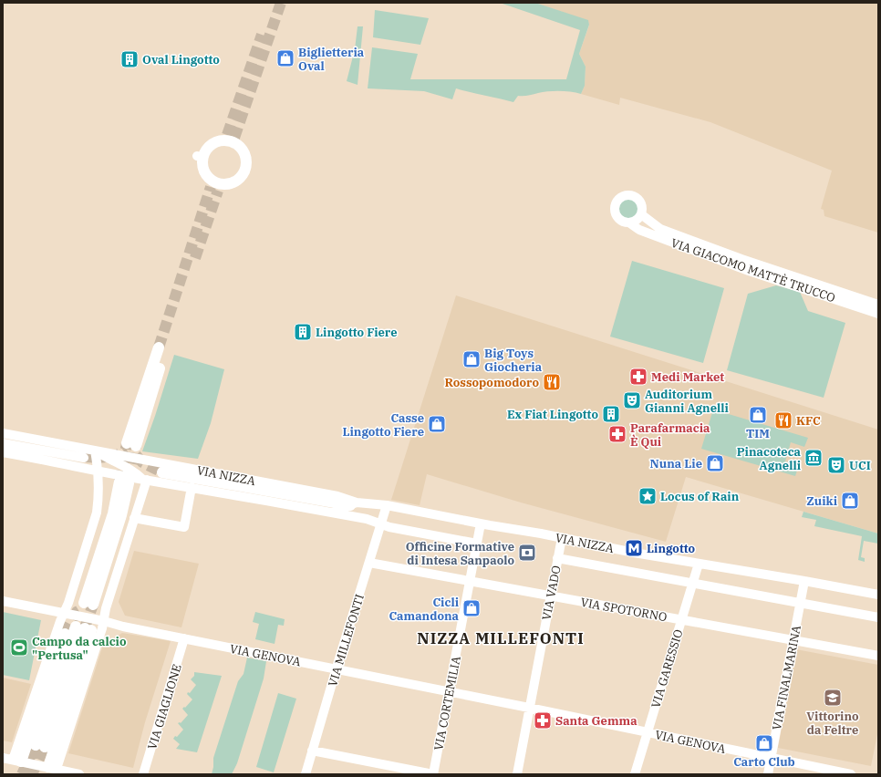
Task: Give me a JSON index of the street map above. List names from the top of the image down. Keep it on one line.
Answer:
{"streets":{"street":["VIA GIACOMO MATTÈ TRUCCO","VIA NIZZA","VIA VADO","VIA SPOTORNO","VIA MILLEFONTI","VIA GENOVA","VIA GARESSIO","VIA FINALMARINA","VIA CORTEMILIA","VIA GIAGLIONE"]},"crossings":[["VIA NIZZA","VIA MILLEFONTI"],["VIA NIZZA","VIA GARESSIO"],["VIA NIZZA","VIA FINALMARINA"],["VIA NIZZA","VIA CORTEMILIA"],["VIA VADO","VIA SPOTORNO"],["VIA VADO","VIA GENOVA"],["VIA SPOTORNO","VIA MILLEFONTI"],["VIA SPOTORNO","VIA GARESSIO"],["VIA SPOTORNO","VIA FINALMARINA"],["VIA SPOTORNO","VIA CORTEMILIA"],["VIA MILLEFONTI","VIA GENOVA"],["VIA GENOVA","VIA GARESSIO"],["VIA GENOVA","VIA FINALMARINA"],["VIA GENOVA","VIA CORTEMILIA"],["VIA GENOVA","VIA GIAGLIONE"]],"districts":["NIZZA MILLEFONTI"],"places":{"shop":["Biglietteria Oval","Big Toys Giocheria","TIM","Casse Lingotto Fiere","Nuna Lie","Zuiki","Cicli Camandona","Carto Club"],"building":["Oval Lingotto","Lingotto Fiere","Ex Fiat Lingotto"],"pharmacy":["Medi Market","Parafarmacia È Qui","Santa Gemma"],"restaurant":["Rossopomodoro","KFC"],"theatre":["Auditorium Gianni Agnelli","UCI"],"museum":["Pinacoteca Agnelli"],"place":["Locus of Rain"],"metro station":["Lingotto"],"bank":["Officine Formative di Intesa Sanpaolo"],"sports":["Campo da calcio \"Pertusa\""],"school or university":["Vittorino da Feltre"]}}
